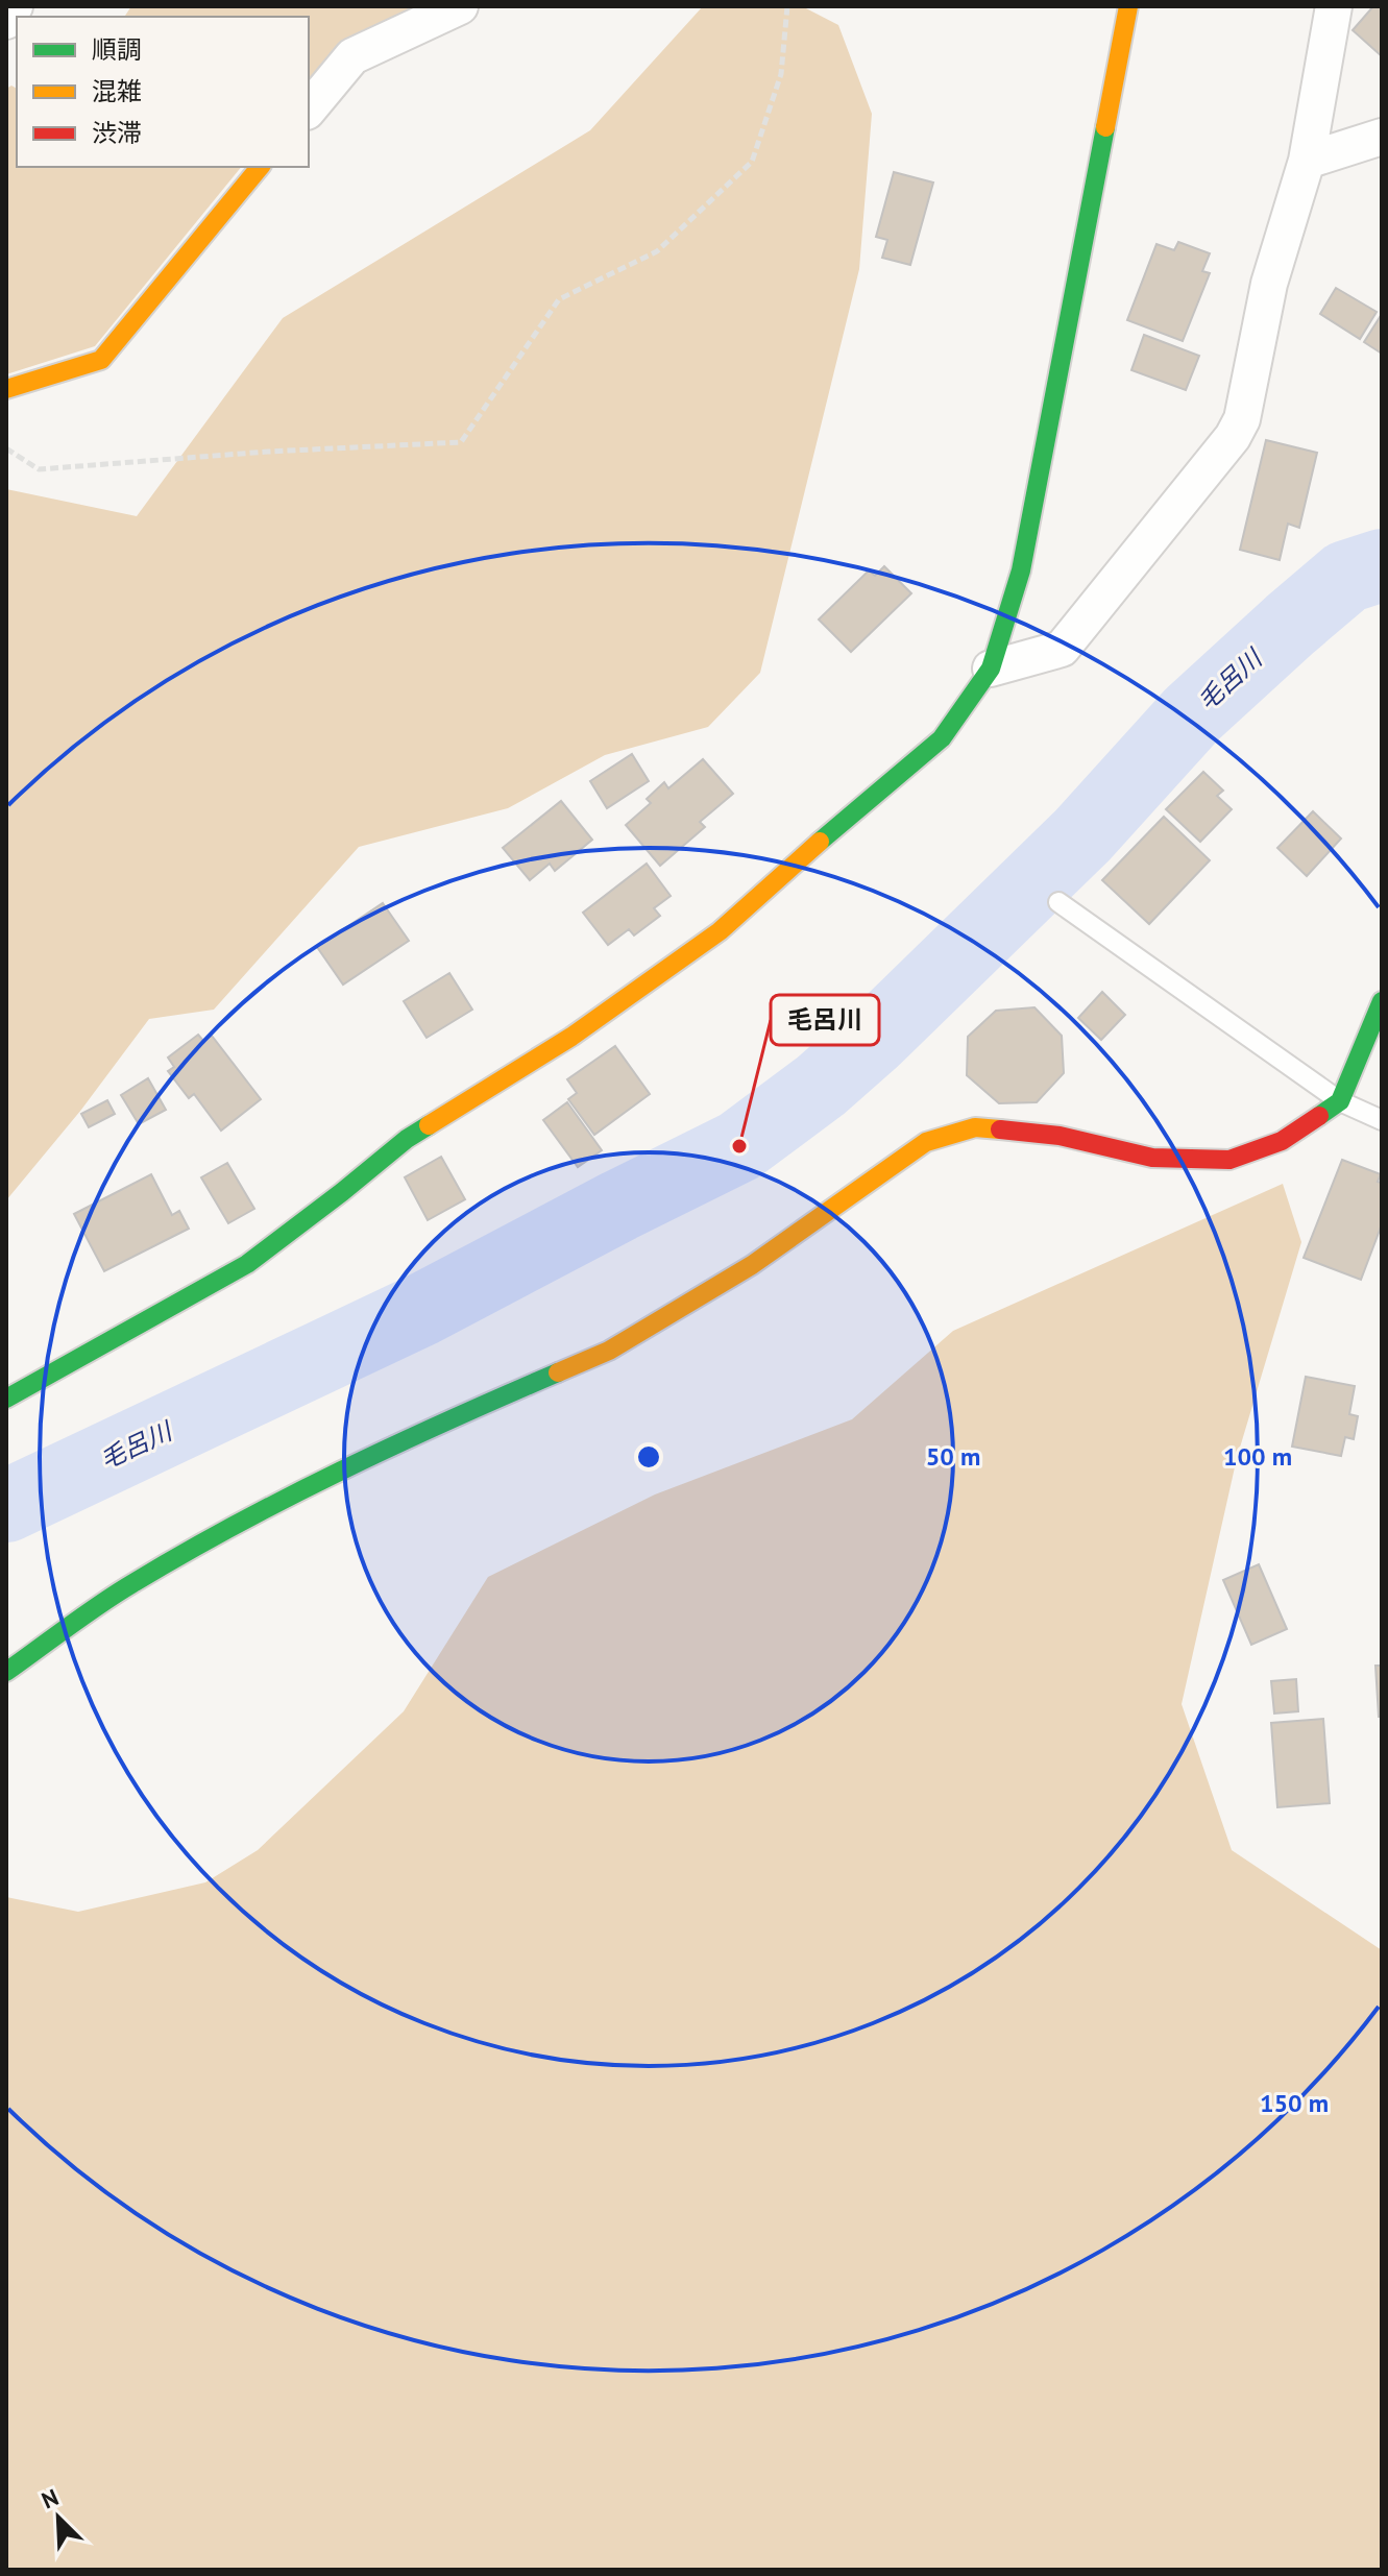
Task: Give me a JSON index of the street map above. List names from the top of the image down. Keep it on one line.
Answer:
{"water":["毛呂川"],"places":["毛呂川"],"legend":["順調","混雑","渋滞"],"north":"top left","rings":["50 m","100 m","150 m"]}
